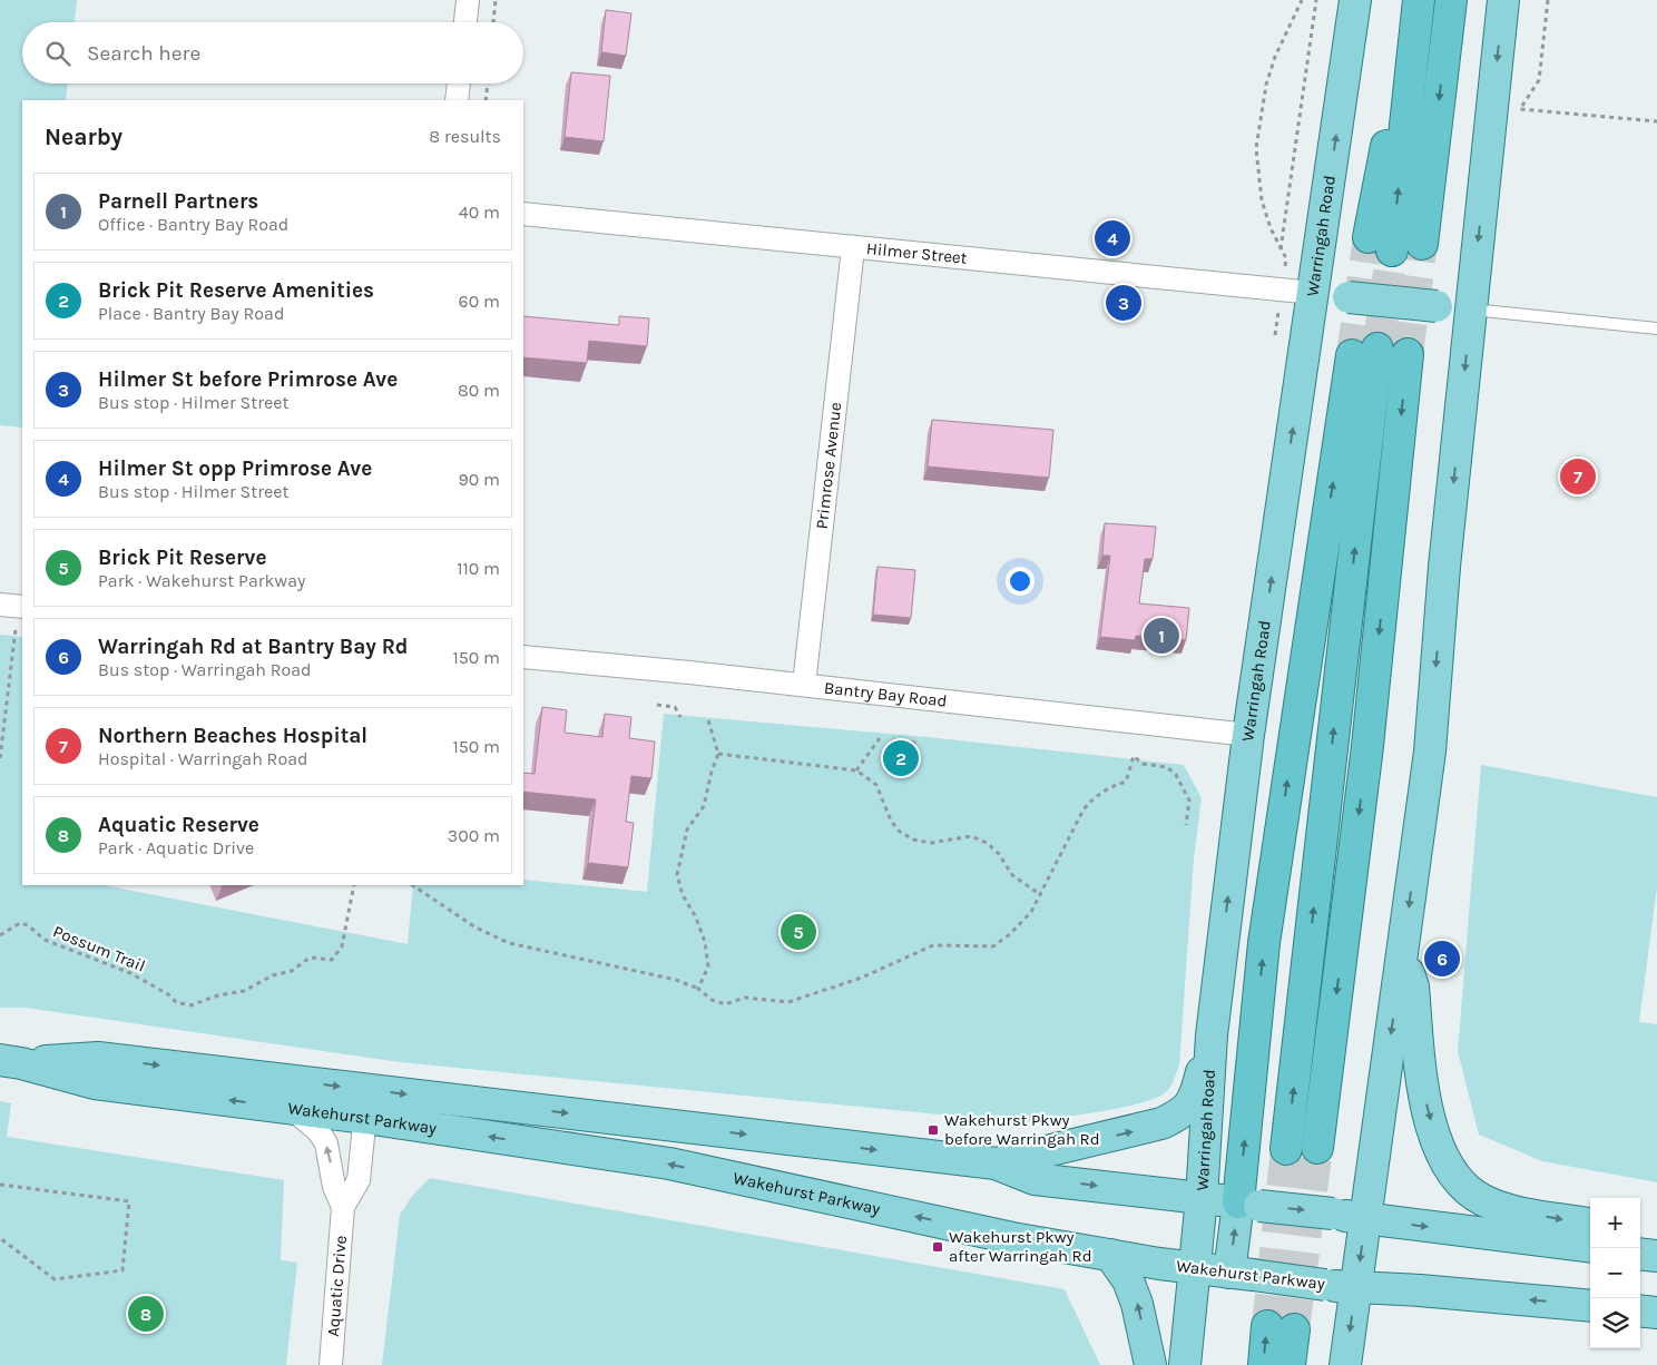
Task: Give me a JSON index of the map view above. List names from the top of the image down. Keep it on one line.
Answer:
{"streets":{"main road":["Warringah Road","Wakehurst Parkway"],"street":["Hilmer Street","Primrose Avenue","Bantry Bay Road","Aquatic Drive"],"path":["Possum Trail"]},"crossings":[["Warringah Road","Hilmer Street"],["Warringah Road","Bantry Bay Road"],["Warringah Road","Wakehurst Parkway"],["Hilmer Street","Primrose Avenue"],["Primrose Avenue","Bantry Bay Road"],["Wakehurst Parkway","Aquatic Drive"]],"places":{"transit":["Wakehurst Pkwy before Warringah Rd","Wakehurst Pkwy after Warringah Rd"]},"page":{"search":"Search here","heading":["Nearby","8 results"],"list":[{"mark":"1","name":"Parnell Partners","note":"Office · Bantry Bay Road","value":"40 m"},{"mark":"2","name":"Brick Pit Reserve Amenities","note":"Place · Bantry Bay Road","value":"60 m"},{"mark":"3","name":"Hilmer St before Primrose Ave","note":"Bus stop · Hilmer Street","value":"80 m"},{"mark":"4","name":"Hilmer St opp Primrose Ave","note":"Bus stop · Hilmer Street","value":"90 m"},{"mark":"5","name":"Brick Pit Reserve","note":"Park · Wakehurst Parkway","value":"110 m"},{"mark":"6","name":"Warringah Rd at Bantry Bay Rd","note":"Bus stop · Warringah Road","value":"150 m"},{"mark":"7","name":"Northern Beaches Hospital","note":"Hospital · Warringah Road","value":"150 m"},{"mark":"8","name":"Aquatic Reserve","note":"Park · Aquatic Drive","value":"300 m"}],"pins":["4","3","7","1","2","5","6","8"],"map_buttons":["+","−"]}}
